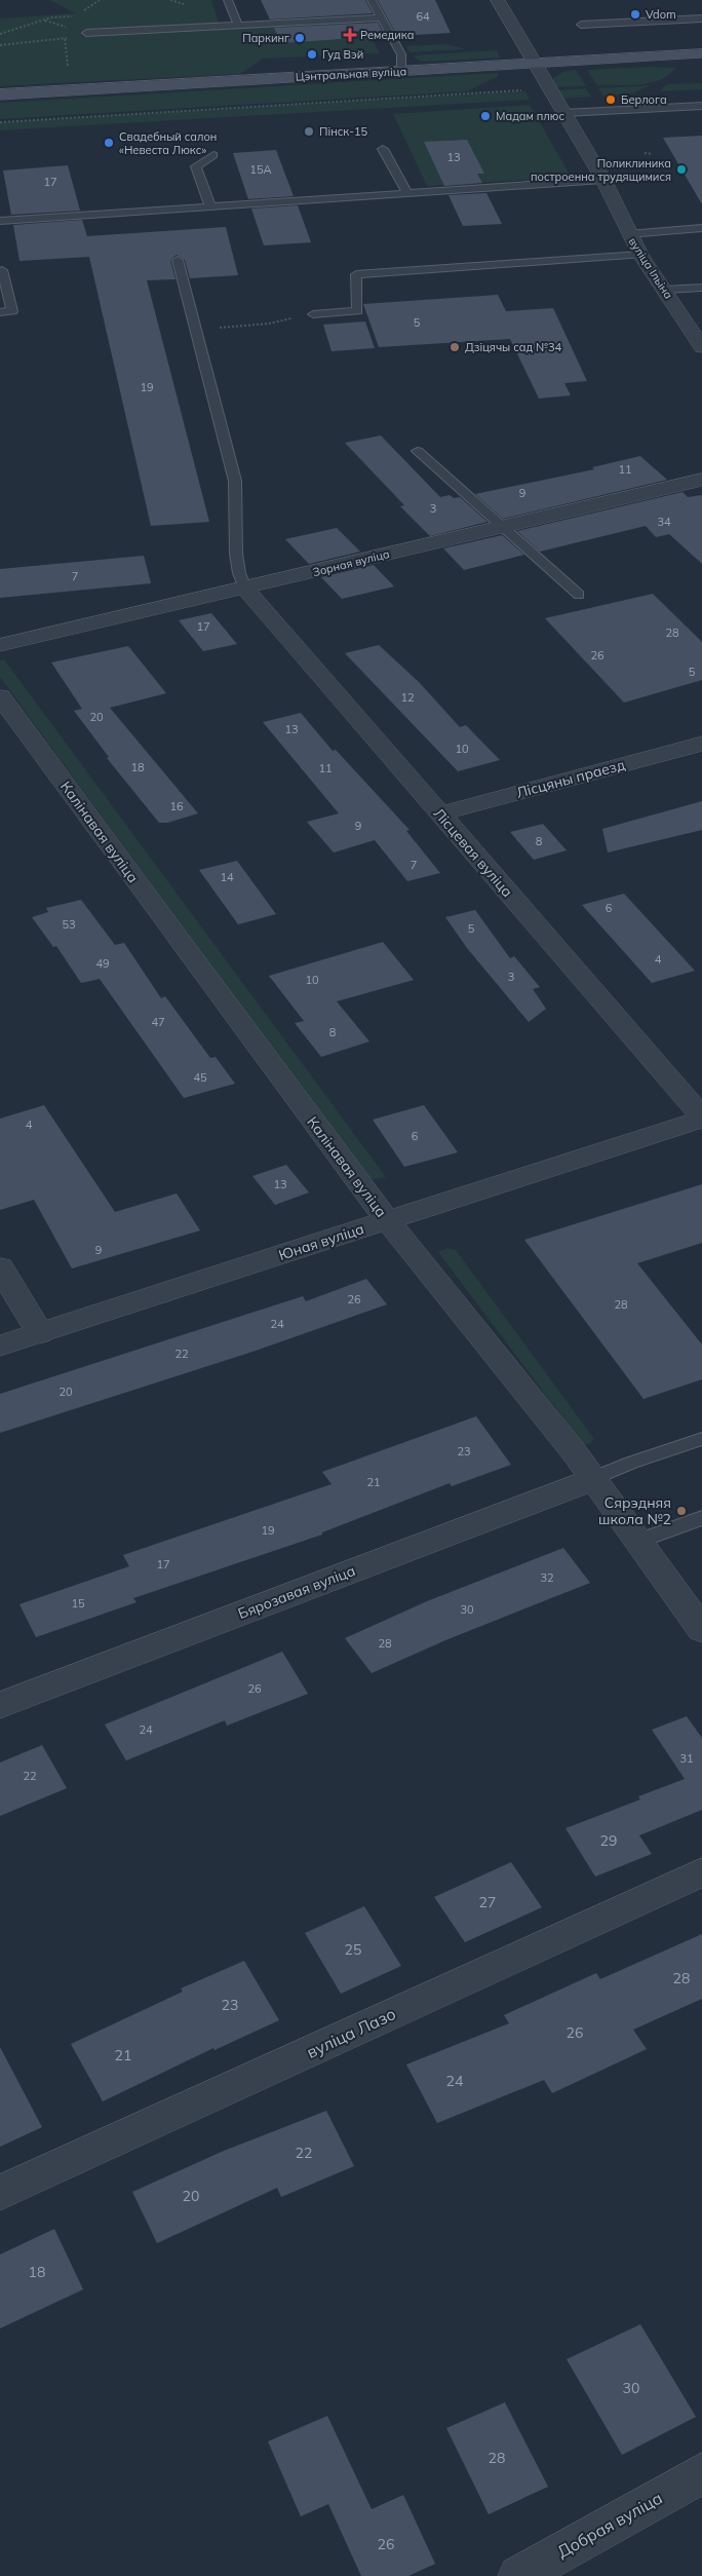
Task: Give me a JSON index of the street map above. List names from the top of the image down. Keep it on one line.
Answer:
{"streets":{"main road":["Цэнтральная вуліца"],"street":["вуліца Ільіна","Зорная вуліца","Лісцяны праезд","Калінавая вуліца","Лісцевая вуліца","Юная вуліца","Бярозавая вуліца","вуліца Лазо","Добрая вуліца"]},"crossings":[["Цэнтральная вуліца","вуліца Ільіна"],["Зорная вуліца","Лісцевая вуліца"],["Лісцяны праезд","Лісцевая вуліца"],["Калінавая вуліца","Юная вуліца"],["Калінавая вуліца","Бярозавая вуліца"],["Лісцевая вуліца","Юная вуліца"]],"places":{"other":["Vdom","Паркинг","Гуд Вэй","Берлога","Мадам плюс","Пінск-15","Свадебный салон «Невеста Люкс»","Поликлиника построенна трудящимися","Дзіцячы сад №34","Сярэдняя школа №2"],"health":["Ремедика"]},"house_numbers":["64","13","15А","17","5","19","11","9","3","34","7","17","28","26","5","12","20","13","10","18","11","16","9","8","7","14","6","53","5","4","49","3","10","47","8","45","4","6","13","9","26","28","24","22","20","23","21","19","17","32","15","30","28","26","24","31","22","29","27","25","28","23","26","21","24","22","20","18","30","28","26"]}
